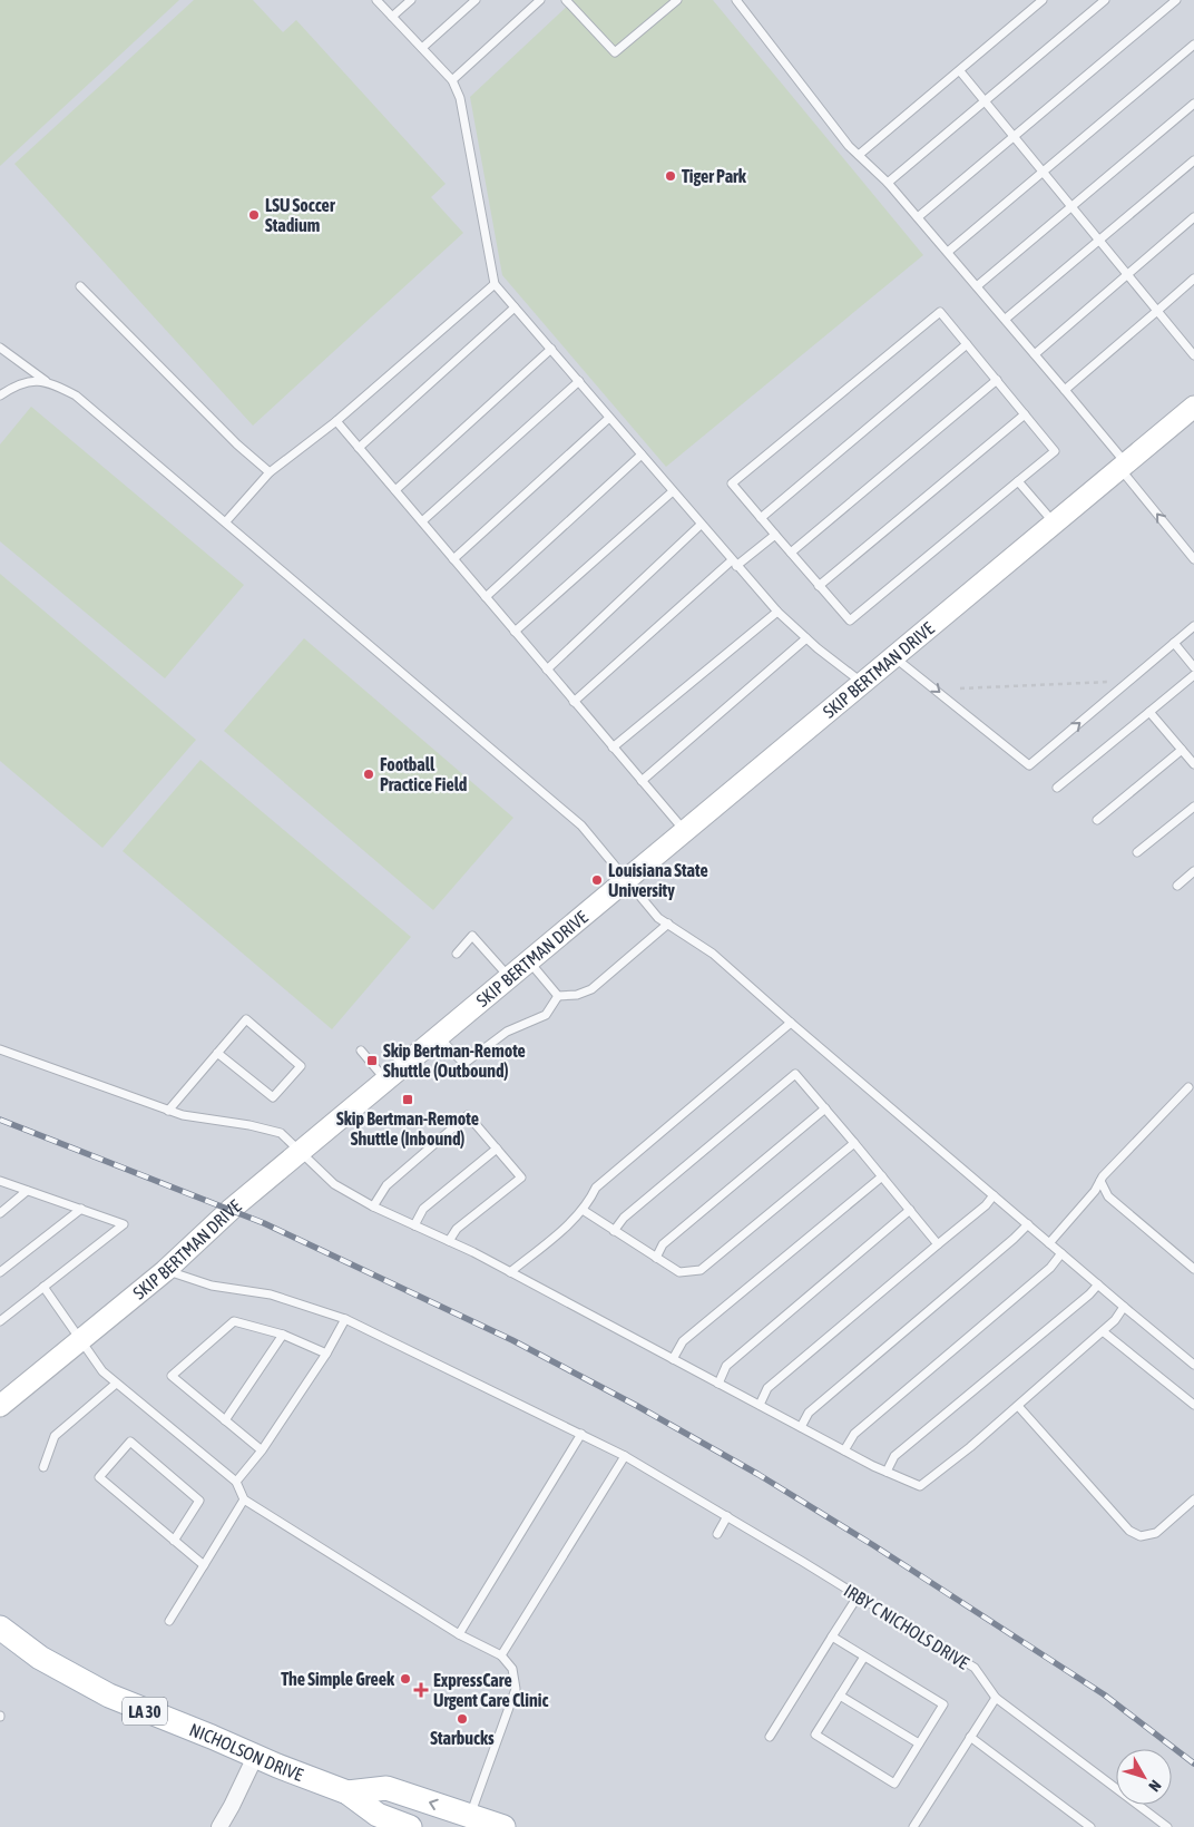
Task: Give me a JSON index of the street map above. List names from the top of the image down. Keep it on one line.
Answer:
{"streets":{"main road":["LA 30","NICHOLSON DRIVE"],"street":["SKIP BERTMAN DRIVE"],"lane":["IRBY C NICHOLS DRIVE"]},"crossings":[["SKIP BERTMAN DRIVE","IRBY C NICHOLS DRIVE"]],"places":{"other":["Tiger Park","LSU Soccer Stadium","Football Practice Field","Louisiana State University","The Simple Greek","Starbucks"],"transit":["Skip Bertman-Remote Shuttle (Outbound)","Skip Bertman-Remote Shuttle (Inbound)"],"health":["ExpressCare Urgent Care Clinic"]},"north":"bottom right"}
